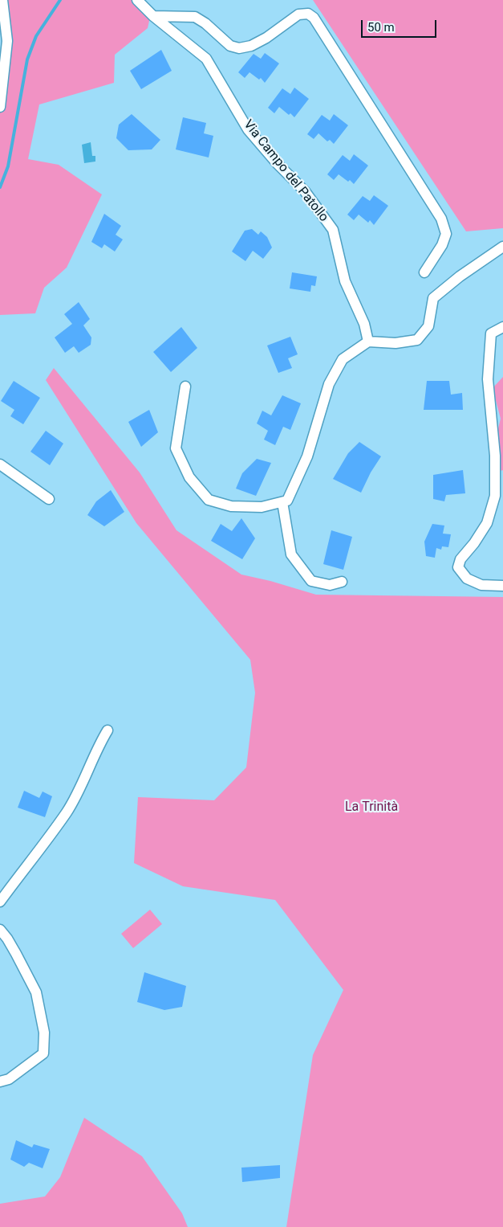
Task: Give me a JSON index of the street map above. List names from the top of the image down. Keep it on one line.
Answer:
{"streets":{"street":["Via Campo del Patollo"]},"parks":["La Trinità"],"scale_bar":"50 m"}
